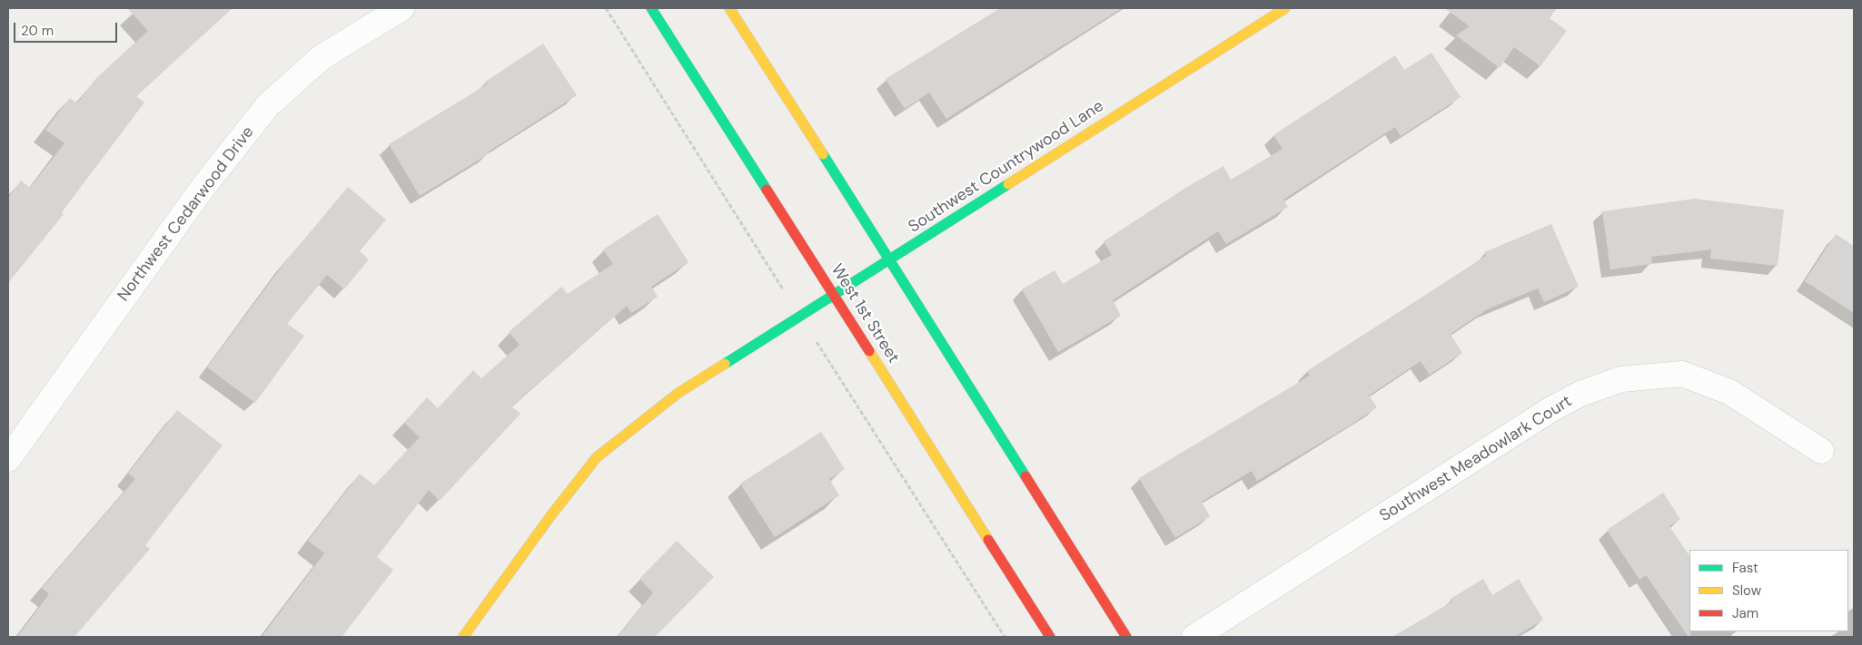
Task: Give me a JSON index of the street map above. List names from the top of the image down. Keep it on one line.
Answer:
{"streets":{"main road":["Southwest Countrywood Lane","West 1st Street"],"street":["Northwest Cedarwood Drive","Southwest Meadowlark Court"]},"crossings":[["Southwest Countrywood Lane","West 1st Street"]],"legend":["Fast","Slow","Jam"],"scale_bar":"20 m"}
